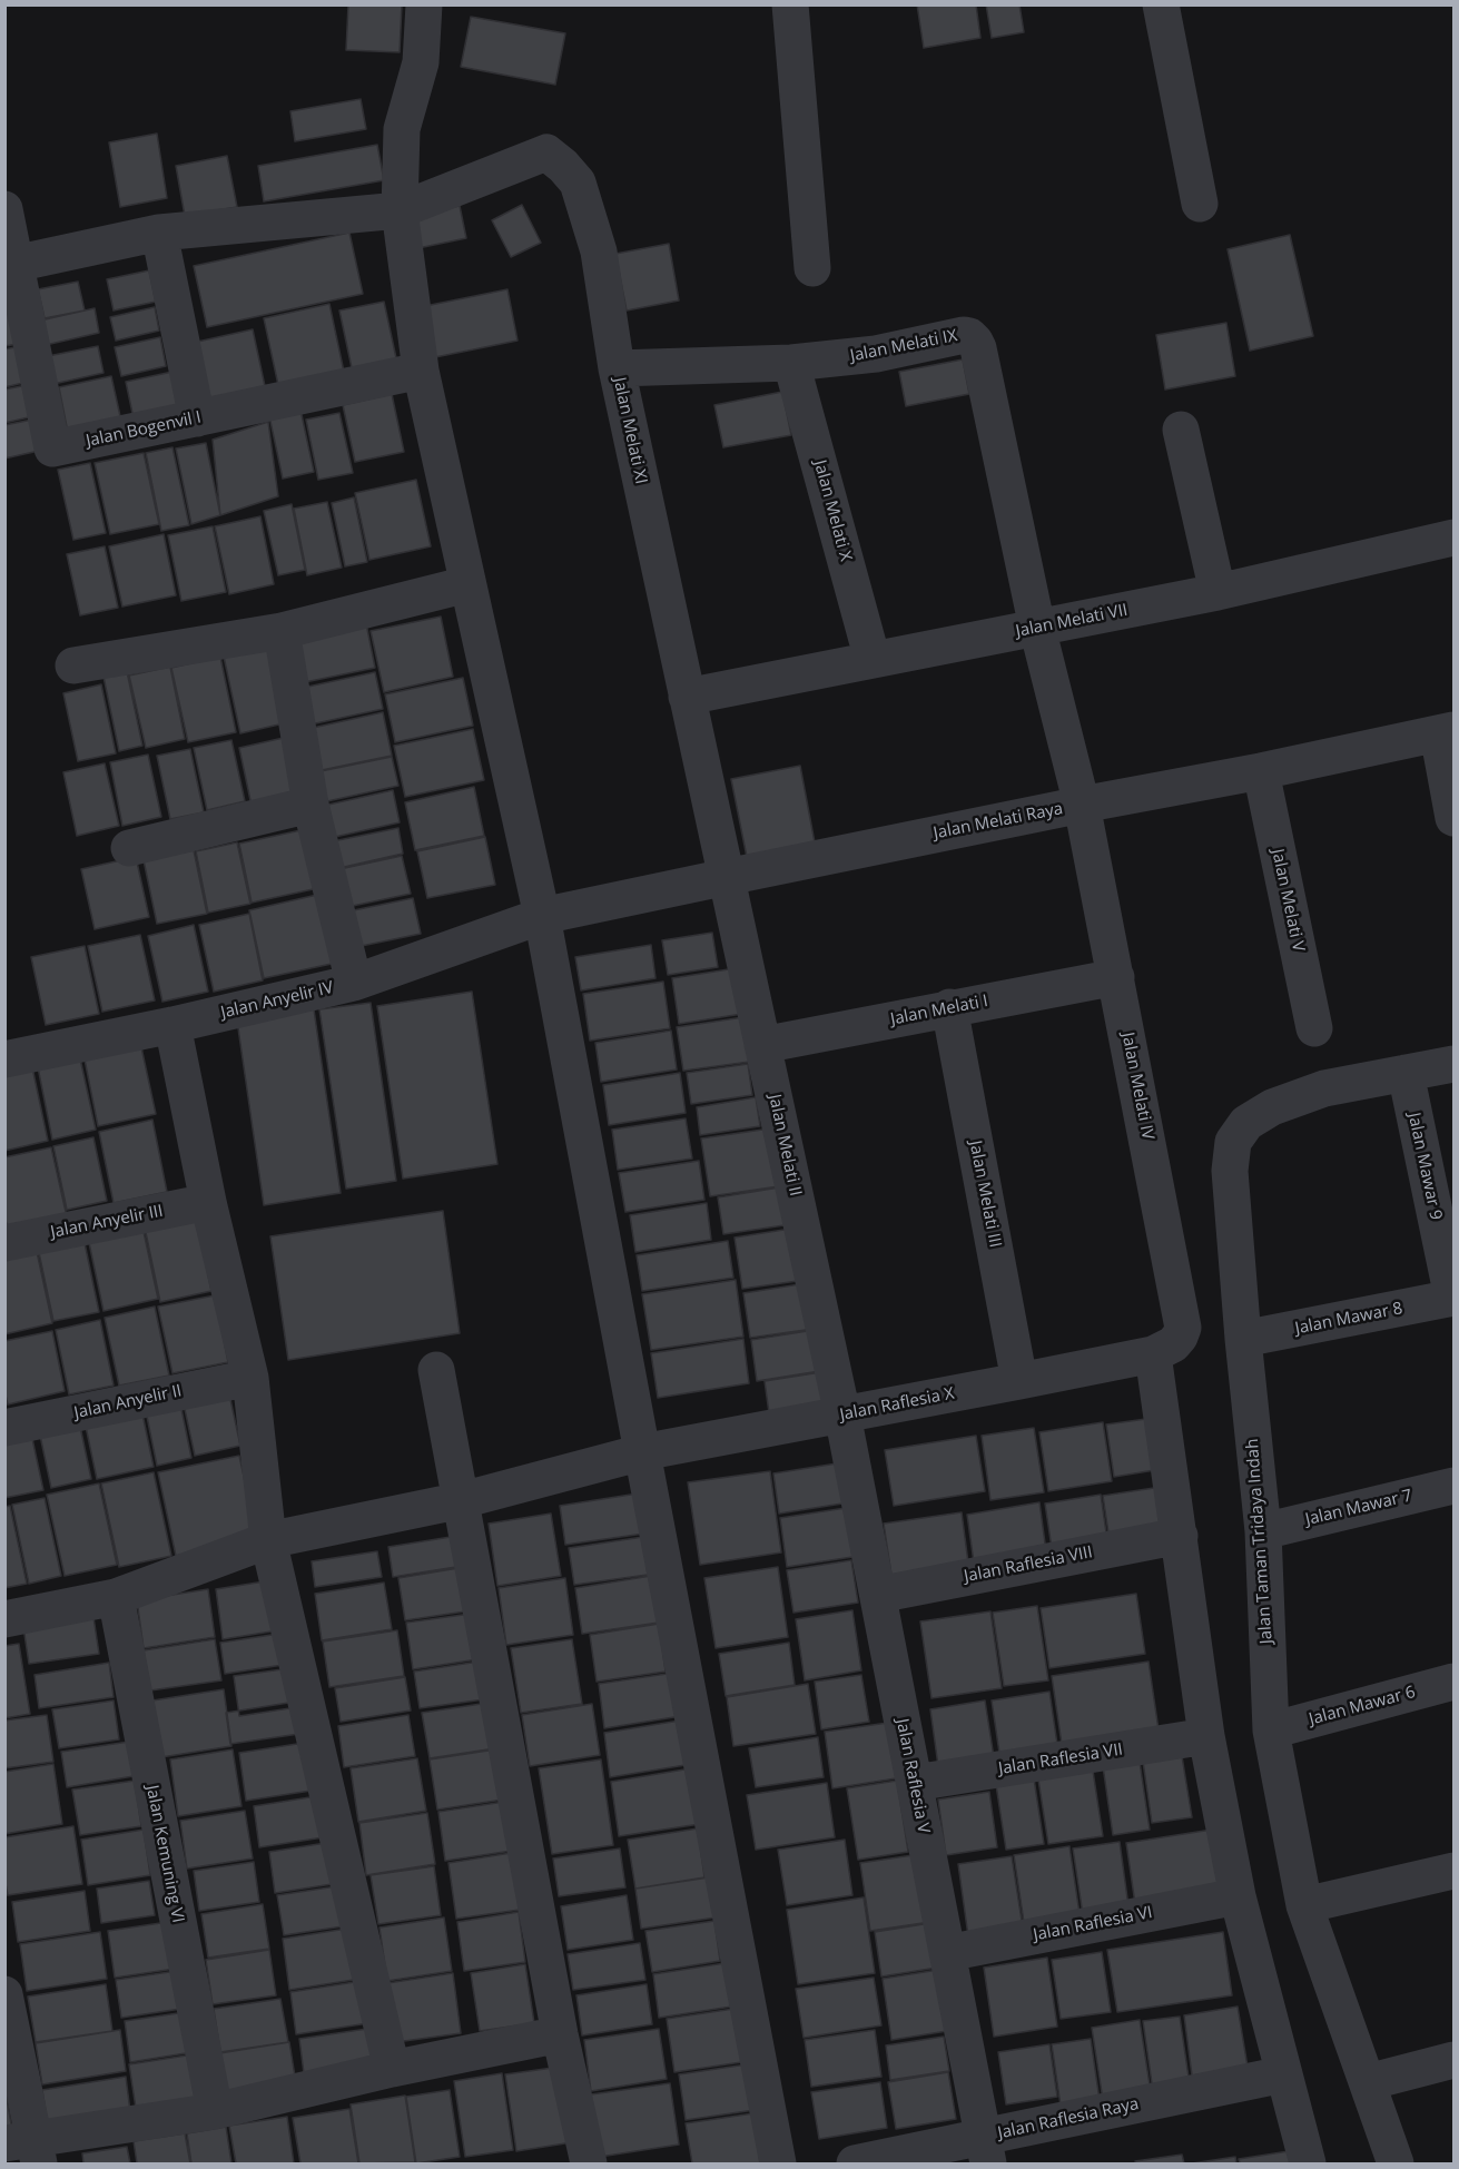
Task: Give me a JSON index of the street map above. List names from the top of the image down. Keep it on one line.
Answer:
{"streets":{"street":["Jalan Melati IX","Jalan Bogenvil I","Jalan Melati XI","Jalan Melati X","Jalan Melati VII","Jalan Melati Raya","Jalan Melati V","Jalan Anyelir IV","Jalan Melati I","Jalan Melati IV","Jalan Melati II","Jalan Mawar 9","Jalan Melati III","Jalan Anyelir III","Jalan Mawar 8","Jalan Anyelir II","Jalan Raflesia X","Jalan Mawar 7","Jalan Taman Tridaya Indah","Jalan Raflesia VIII","Jalan Mawar 6","Jalan Raflesia VII","Jalan Raflesia V","Jalan Kemuning VI","Jalan Raflesia VI","Jalan Raflesia Raya"]},"crossings":[["Jalan Melati IX","Jalan Melati XI"],["Jalan Melati IX","Jalan Melati X"],["Jalan Melati IX","Jalan Melati VII"],["Jalan Melati IX","Jalan Melati Raya"],["Jalan Melati IX","Jalan Melati IV"],["Jalan Melati XI","Jalan Melati VII"],["Jalan Melati XI","Jalan Melati Raya"],["Jalan Melati XI","Jalan Melati II"],["Jalan Melati X","Jalan Melati VII"],["Jalan Melati Raya","Jalan Melati V"],["Jalan Melati Raya","Jalan Anyelir IV"],["Jalan Melati Raya","Jalan Melati IV"],["Jalan Melati Raya","Jalan Melati II"],["Jalan Melati I","Jalan Melati IV"],["Jalan Melati I","Jalan Melati II"],["Jalan Melati I","Jalan Melati III"],["Jalan Melati IV","Jalan Raflesia X"],["Jalan Melati II","Jalan Raflesia X"],["Jalan Melati II","Jalan Raflesia V"],["Jalan Mawar 9","Jalan Mawar 8"],["Jalan Mawar 9","Jalan Taman Tridaya Indah"],["Jalan Melati III","Jalan Raflesia X"],["Jalan Mawar 8","Jalan Taman Tridaya Indah"],["Jalan Raflesia X","Jalan Raflesia V"],["Jalan Raflesia X","Jalan Kemuning VI"],["Jalan Mawar 7","Jalan Taman Tridaya Indah"],["Jalan Taman Tridaya Indah","Jalan Mawar 6"],["Jalan Raflesia VIII","Jalan Raflesia V"],["Jalan Raflesia VII","Jalan Raflesia V"],["Jalan Raflesia V","Jalan Raflesia VI"],["Jalan Raflesia V","Jalan Raflesia Raya"]]}
